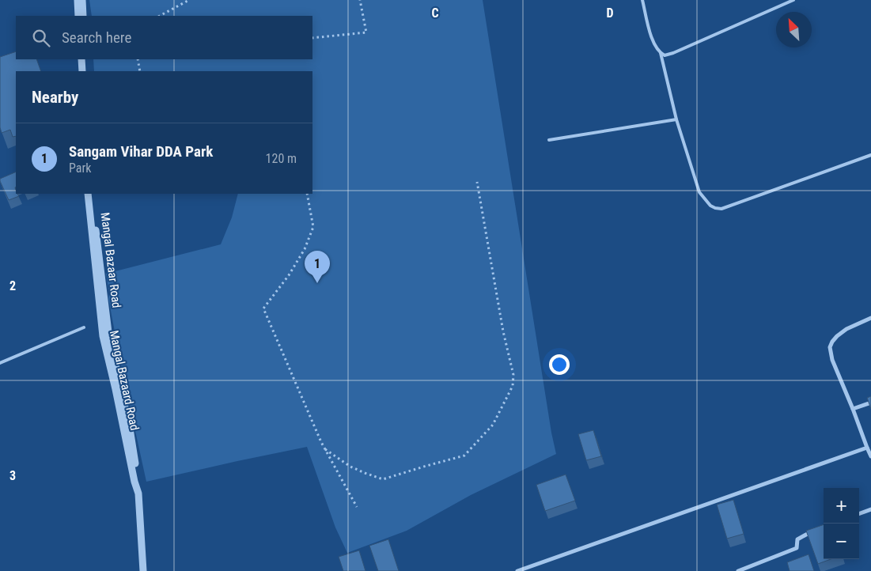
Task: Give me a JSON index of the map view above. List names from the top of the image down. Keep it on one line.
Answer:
{"streets":{"street":["Mangal Bazaar Road","Mangal Bazaard Road"]},"crossings":[["Mangal Bazaar Road","Mangal Bazaard Road"]],"north":"top left","page":{"search":"Search here","heading":"Nearby","list":[{"mark":"1","name":"Sangam Vihar DDA Park","note":"Park","value":"120 m"}],"pins":"1","map_buttons":["+","−"]},"grid":{"columns":["C","D"],"rows":["2","3"]}}
